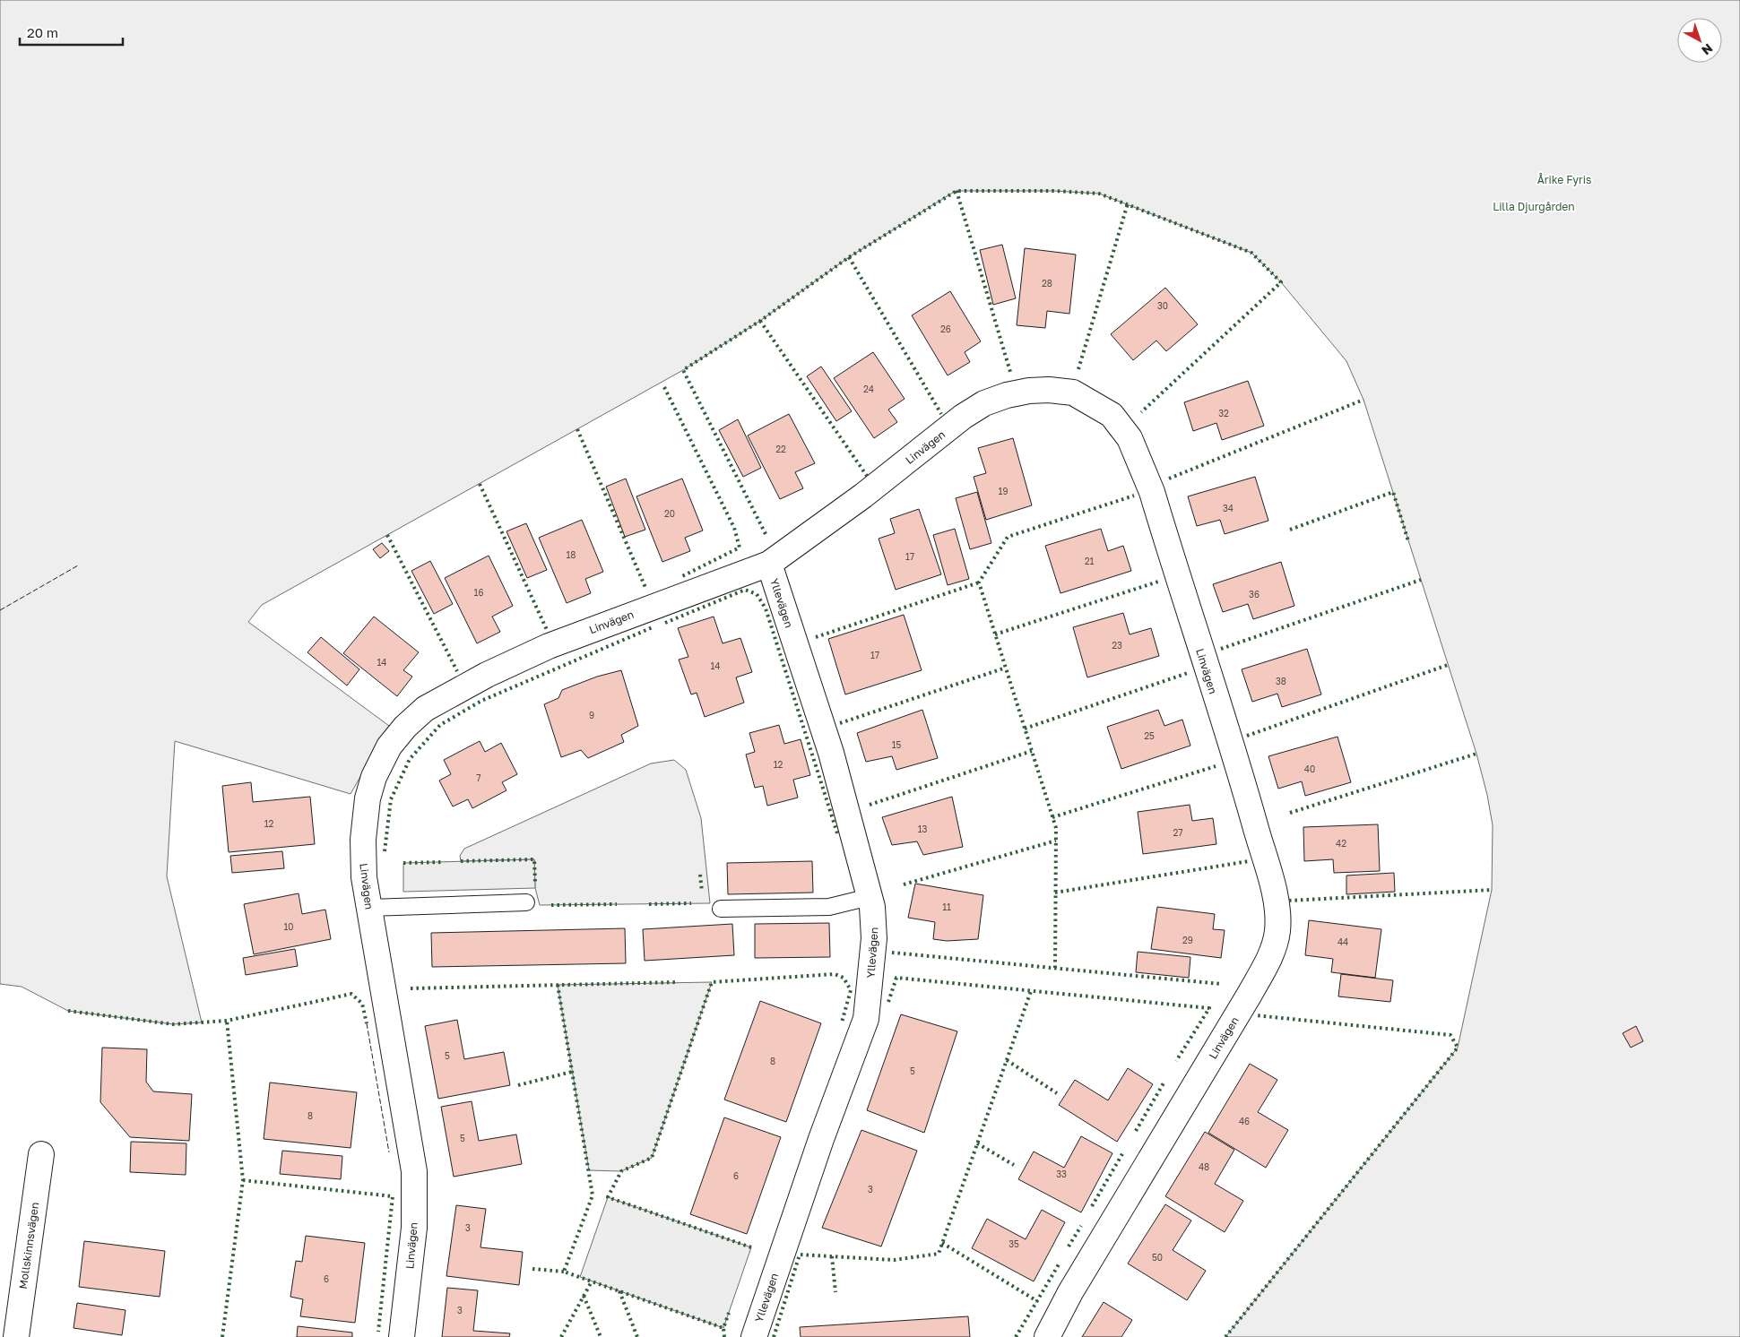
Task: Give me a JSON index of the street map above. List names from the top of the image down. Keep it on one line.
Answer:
{"streets":{"street":["Linvägen","Yllevägen","Mollskinnsvägen"]},"crossings":[["Linvägen","Yllevägen"]],"parks":["Årike Fyris","Lilla Djurgården"],"house_numbers":["28","30","26","24","32","22","19","34","20","18","17","21","16","36","23","17","14","14","38","9","25","15","12","40","7","12","13","27","42","11","10","29","44","5","8","5","8","46","5","48","33","6","3","3","35","50","6","3"],"scale_bar":"20 m","north":"bottom right"}
